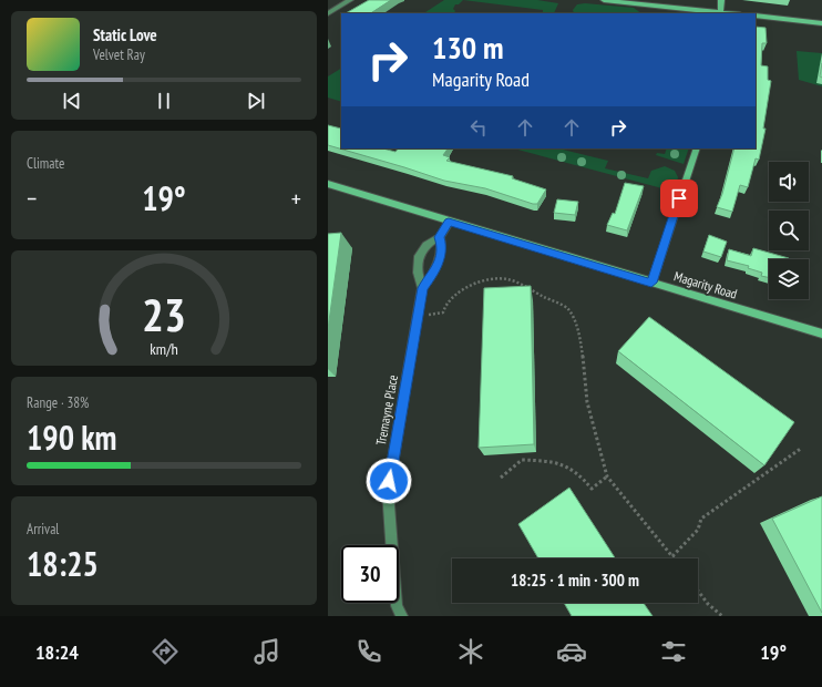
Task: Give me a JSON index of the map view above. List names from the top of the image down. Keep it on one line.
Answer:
{"streets":{"street":["Magarity Road","Tremayne Place"]},"crossings":[["Magarity Road","Tremayne Place"]],"page":{"turn":["130 m","Magarity Road"],"song":["Static Love","Velvet Ray"],"tile":["Climate",["Range · 38%","190 km"],["Arrival","18:25"]],"heat":["−","19°","+"],"limit":"30","trip":"18:25 · 1 min · 300 m","tabs":["18:24","19°"],"gauge":["23","km/h"]}}
